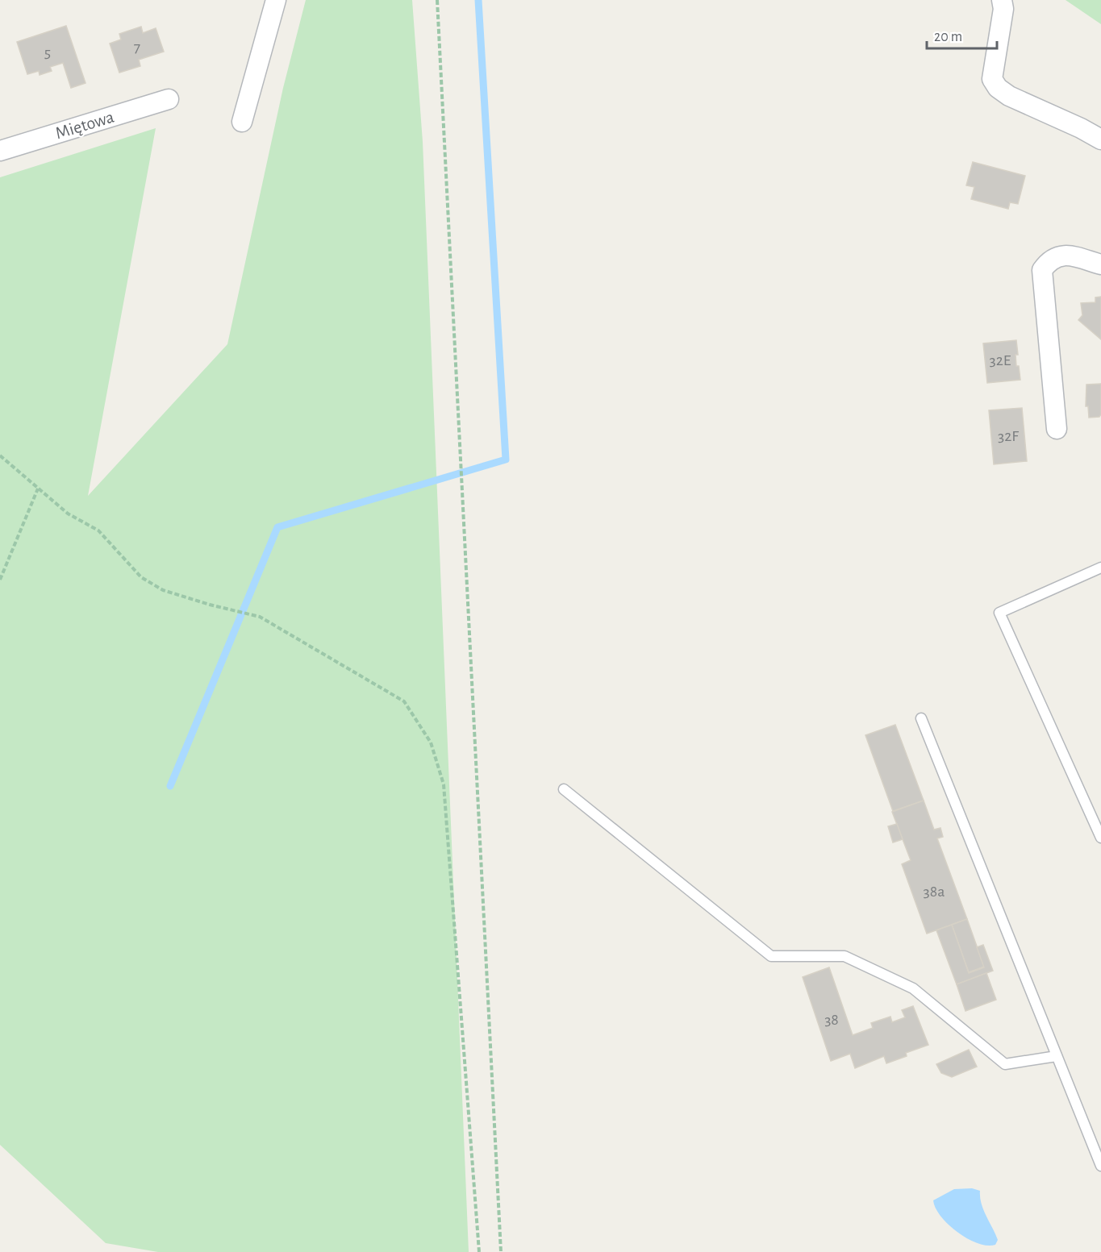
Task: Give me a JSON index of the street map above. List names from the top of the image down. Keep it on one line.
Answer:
{"streets":{"street":["Miętowa"]},"house_numbers":["7","5","32E","32F","38a","38"],"scale_bar":"20 m"}
